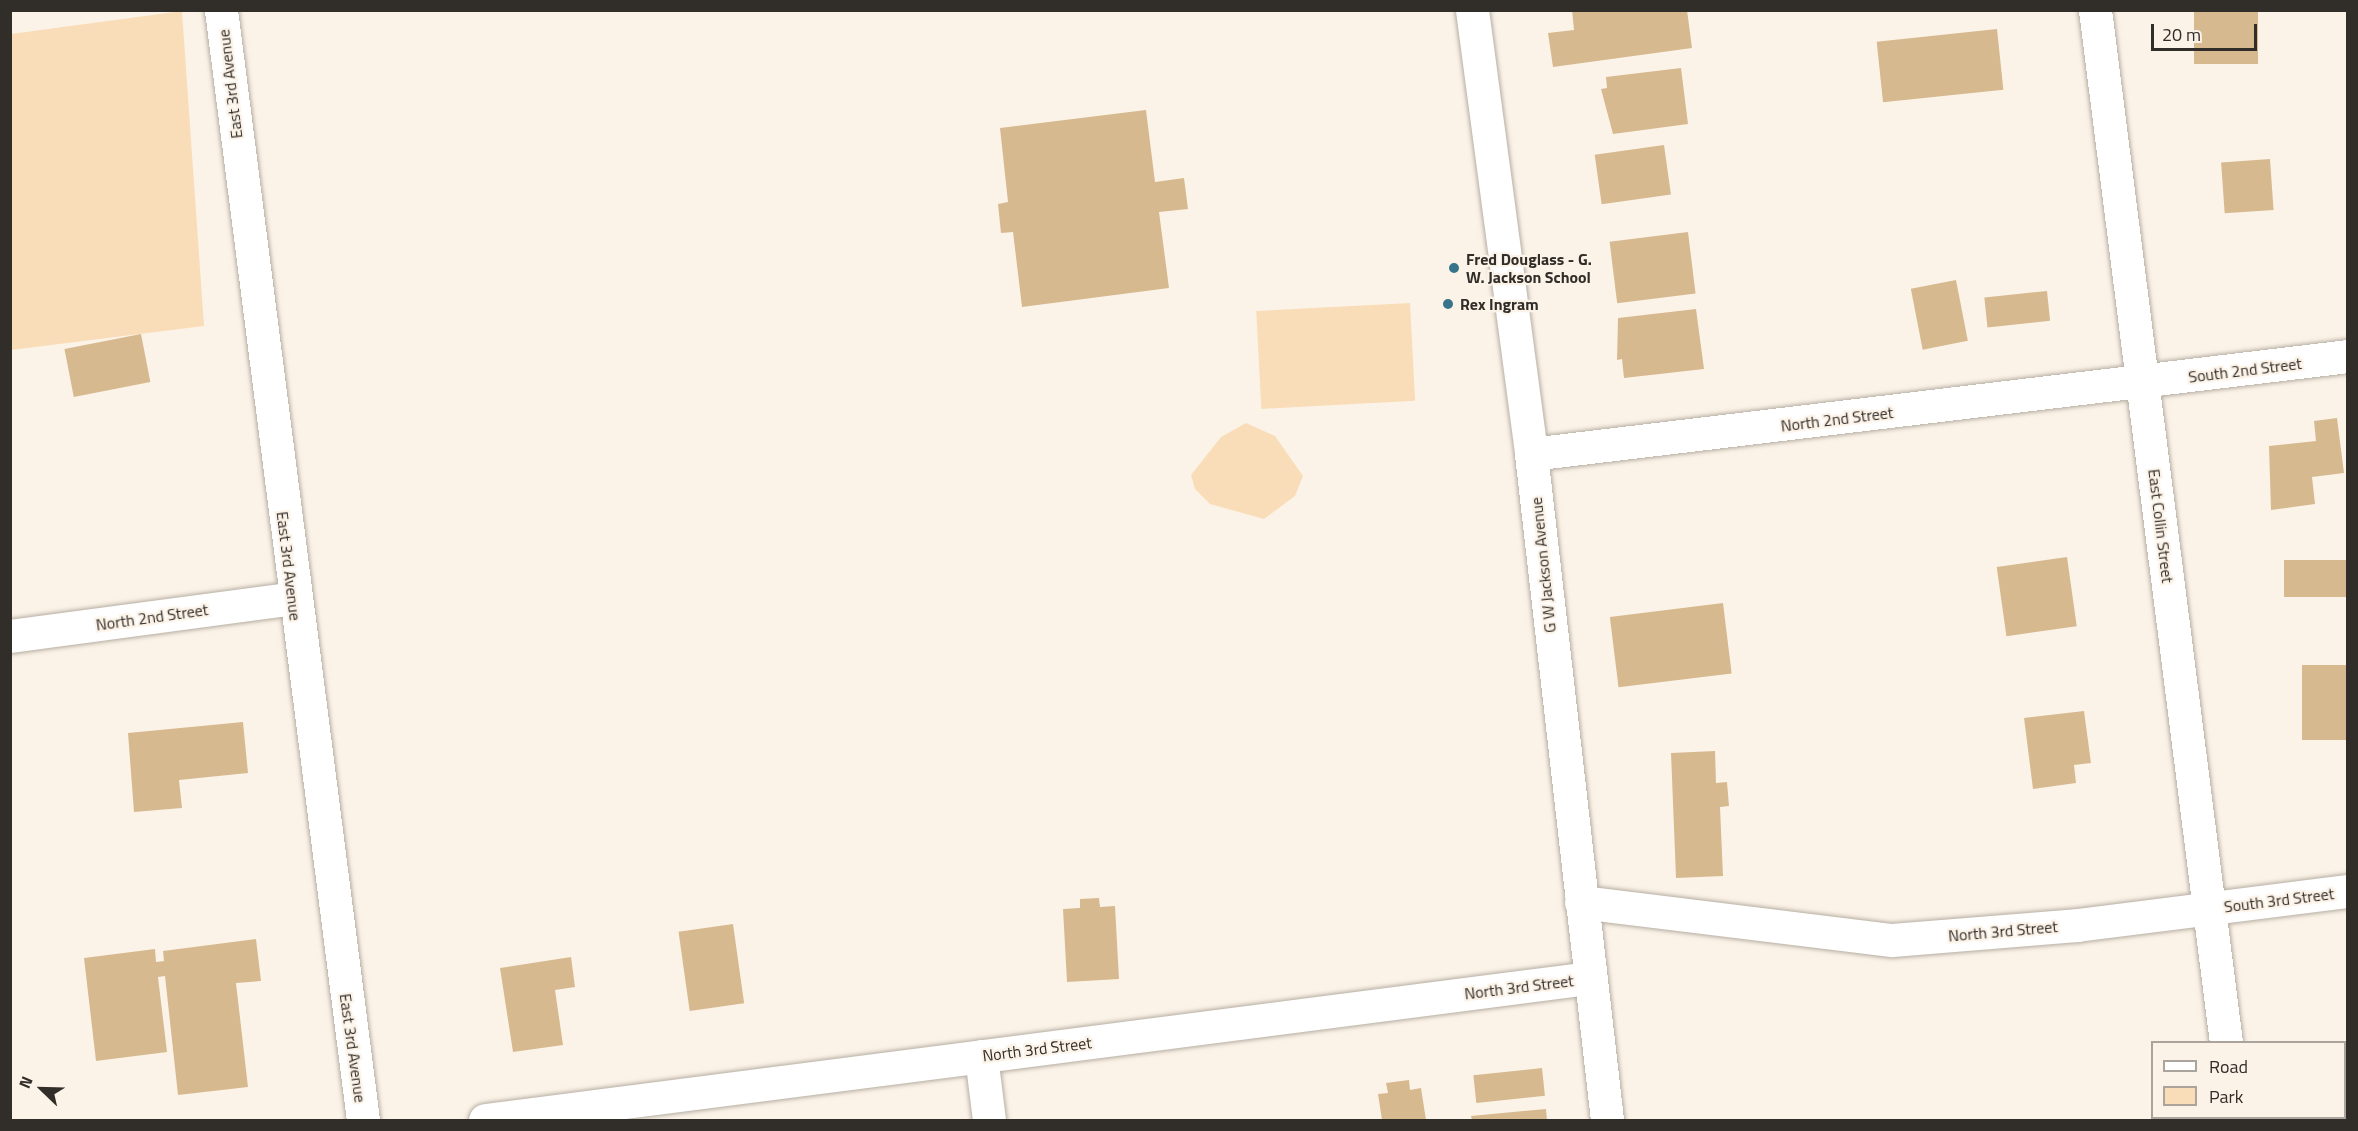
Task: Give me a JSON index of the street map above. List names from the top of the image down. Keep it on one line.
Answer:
{"streets":{"street":["East 3rd Avenue","South 2nd Street","North 2nd Street","East Collin Street","G W Jackson Avenue","South 3rd Street","North 3rd Street"]},"crossings":[["East 3rd Avenue","North 2nd Street"],["South 2nd Street","North 2nd Street"],["South 2nd Street","East Collin Street"],["North 2nd Street","East Collin Street"],["North 2nd Street","G W Jackson Avenue"],["East Collin Street","South 3rd Street"],["East Collin Street","North 3rd Street"],["G W Jackson Avenue","North 3rd Street"],["South 3rd Street","North 3rd Street"]],"places":["Fred Douglass - G. W. Jackson School","Rex Ingram"],"legend":["Road","Park"],"scale_bar":"20 m","north":"top left"}
